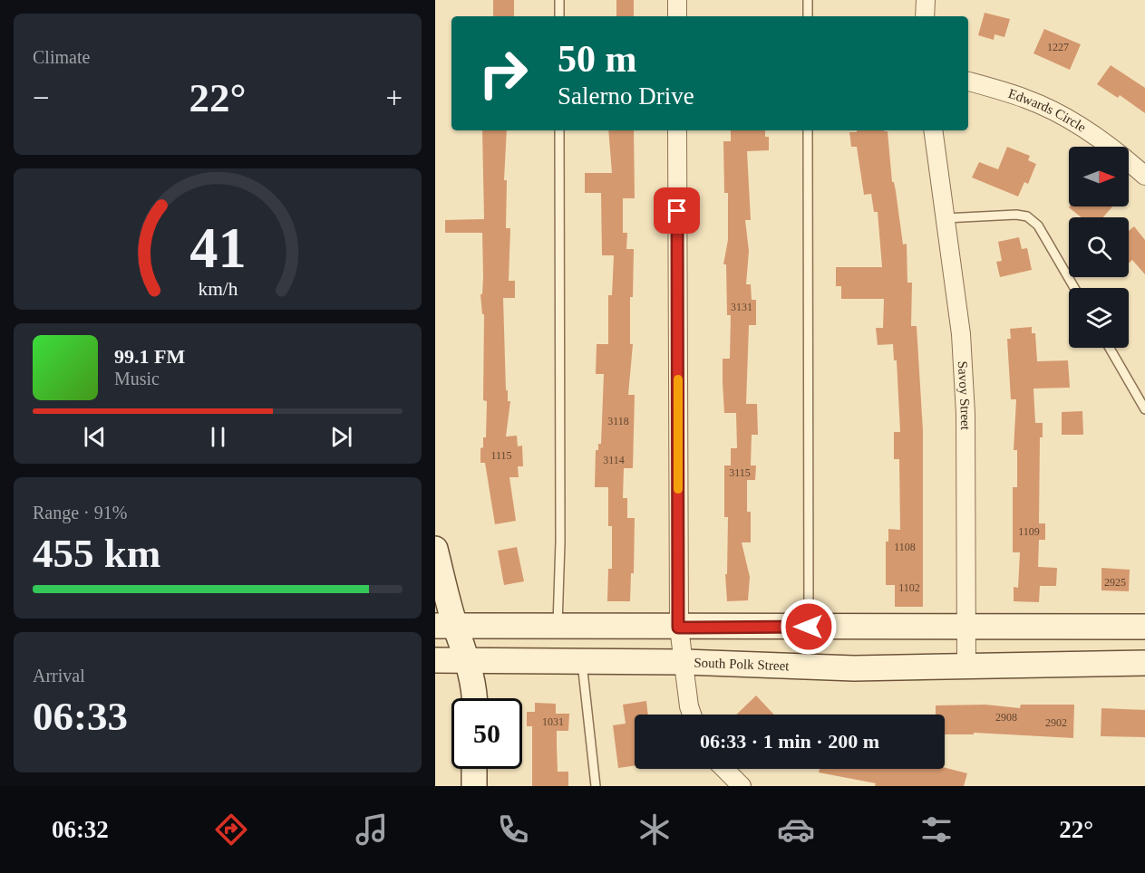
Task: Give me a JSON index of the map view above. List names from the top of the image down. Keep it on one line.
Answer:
{"streets":{"main road":["South Polk Street"],"street":["Edwards Circle","Savoy Street"]},"crossings":[["Savoy Street","South Polk Street"]],"house_numbers":["1227","3131","3118","1115","3114","3115","1109","1108","2925","1102","2908","1031","2902"],"north":"right","page":{"tile":["Climate",["Range · 91%","455 km"],["Arrival","06:33"]],"turn":["50 m","Salerno Drive"],"heat":["−","22°","+"],"song":["99.1 FM","Music"],"limit":"50","trip":"06:33 · 1 min · 200 m","tabs":["06:32","22°"],"gauge":["41","km/h"]}}
